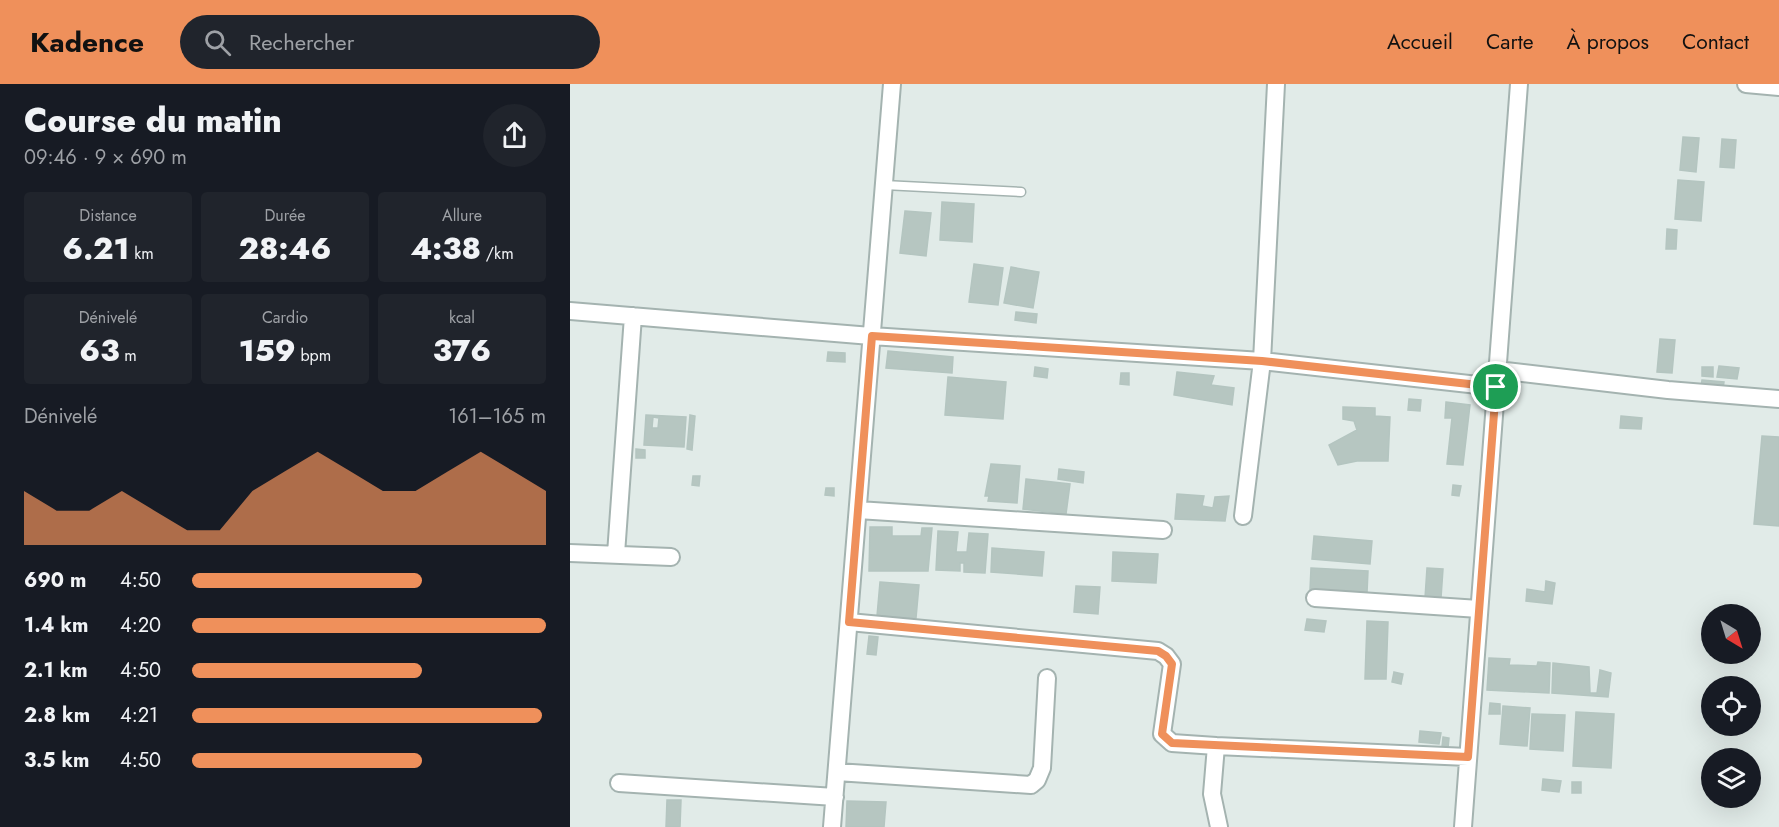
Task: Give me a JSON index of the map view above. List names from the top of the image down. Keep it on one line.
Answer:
{"north":"bottom right","page":{"header":"Kadence","search":"Rechercher","nav":["Accueil","Carte","À propos","Contact"],"heading":["Course du matin","09:46 · 9 × 690 m"],"stats":[["Distance","6.21 km"],["Durée","28:46"],["Allure","4:38 /km"],["Dénivelé","63 m"],["Cardio","159 bpm"],["kcal","376"]],"chart":["Dénivelé","161–165 m"],"list":[{"name":"690 m","note":"4:50"},{"name":"1.4 km","note":"4:20"},{"name":"2.1 km","note":"4:50"},{"name":"2.8 km","note":"4:21"},{"name":"3.5 km","note":"4:50"}]}}
